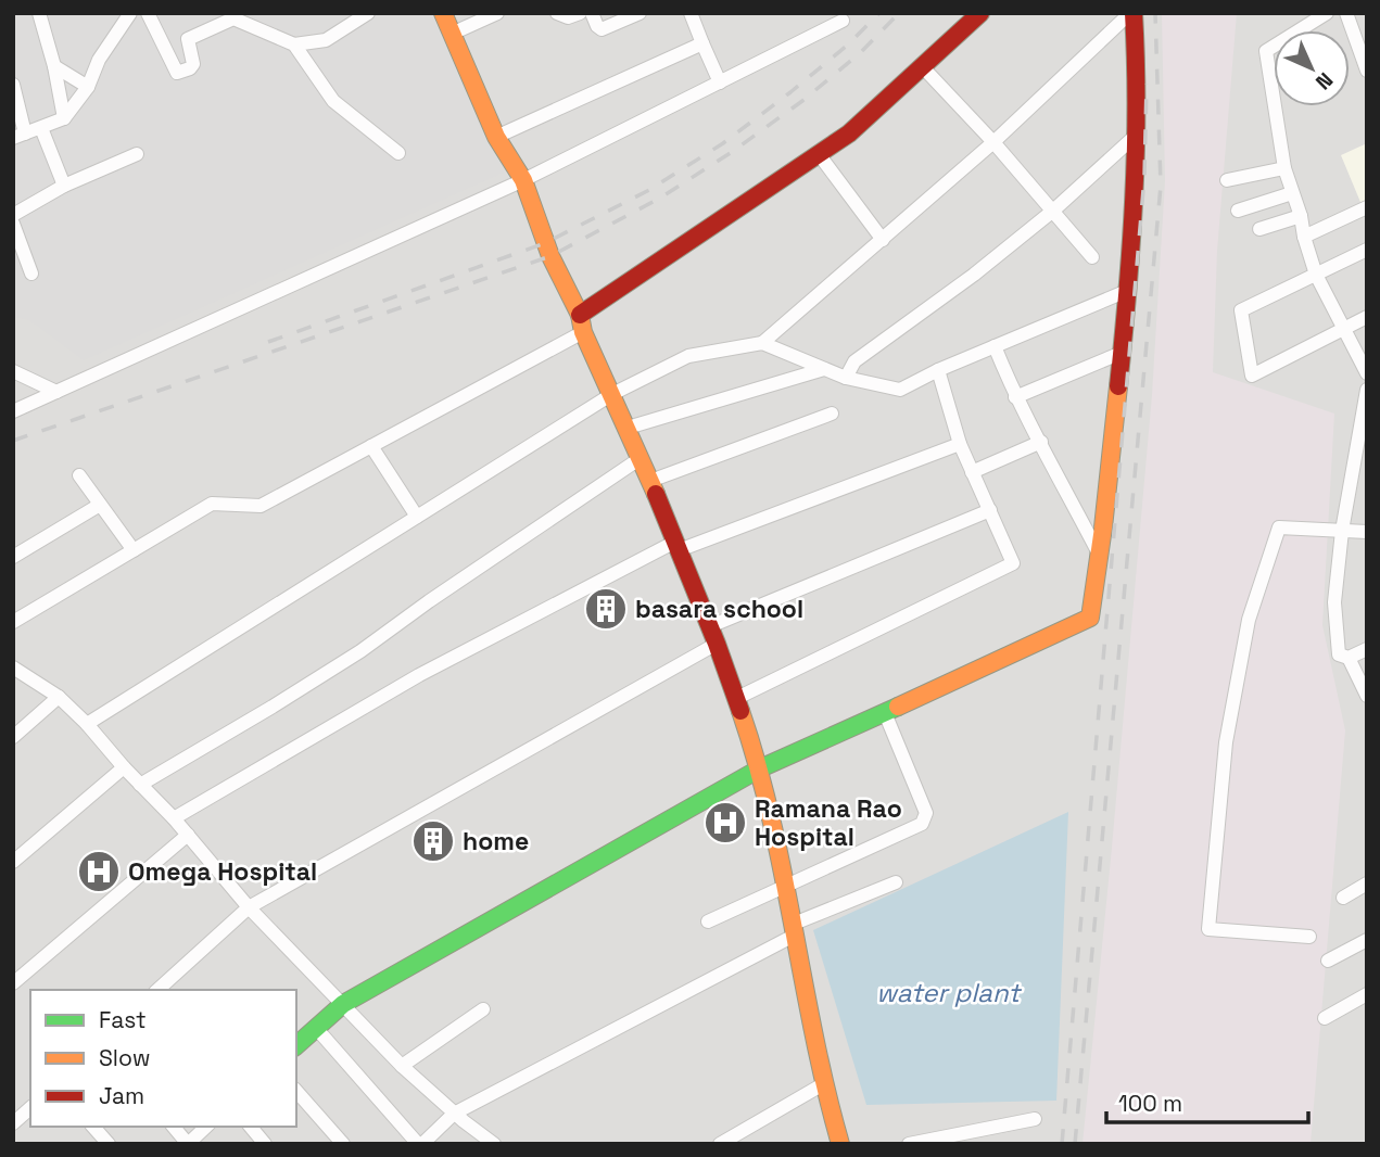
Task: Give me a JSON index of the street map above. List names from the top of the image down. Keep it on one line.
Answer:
{"water":["water plant"],"places":{"building":["basara school","home"],"hospital":["Ramana Rao Hospital","Omega Hospital"]},"legend":["Fast","Slow","Jam"],"scale_bar":"100 m","north":"bottom right"}
